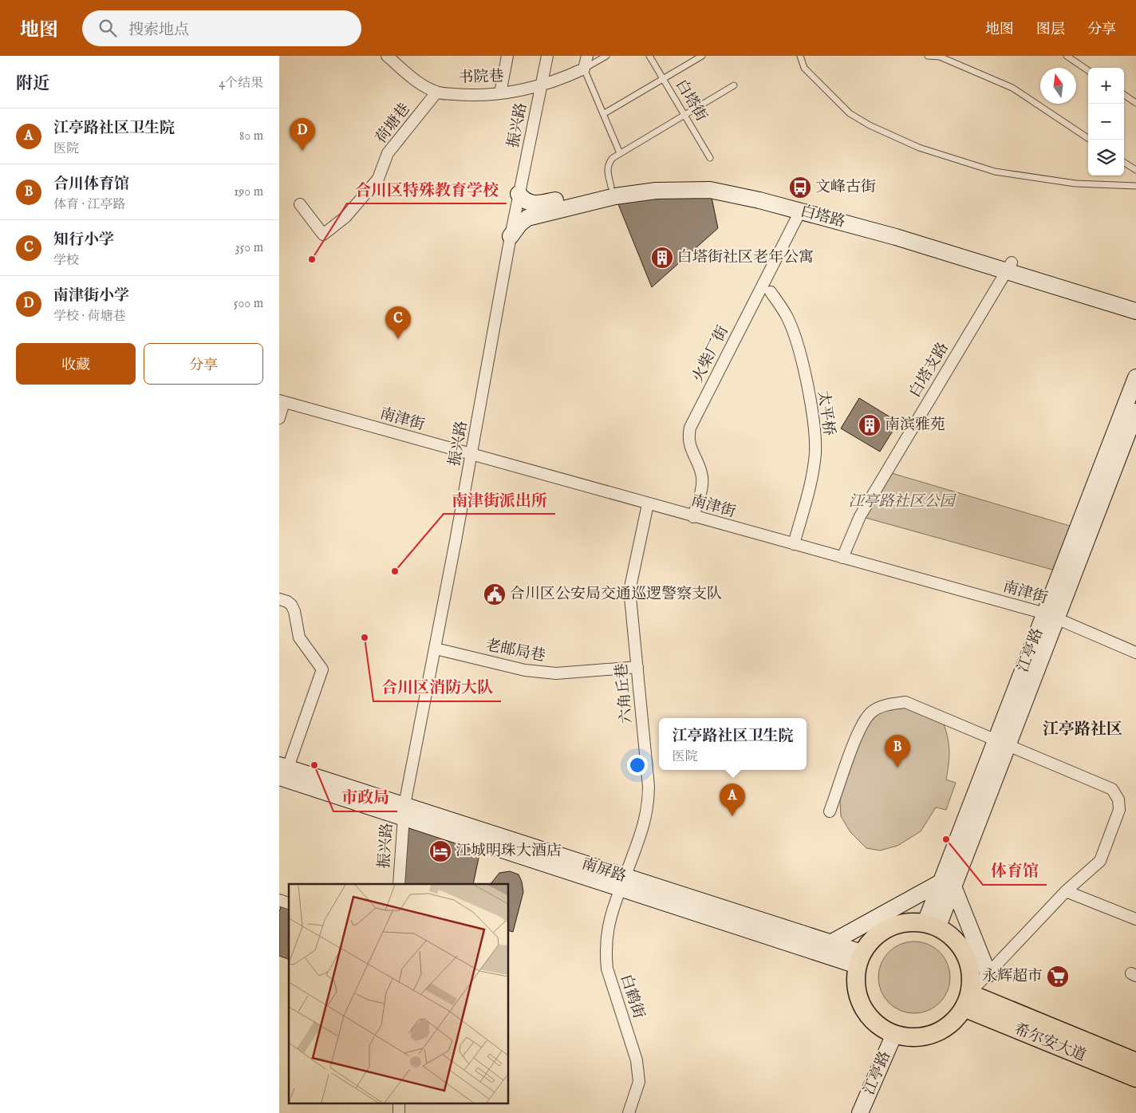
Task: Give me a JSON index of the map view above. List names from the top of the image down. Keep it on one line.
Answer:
{"streets":{"main road":["希尔安大道"],"street":["书院巷","荷塘巷","振兴路","白塔路","火柴厂街","白塔支路","太平桥","南津街","江亭路","老邮局巷","六角丘巷","南屏路","白鹤街"],"lane":["白塔街"]},"crossings":[["书院巷","荷塘巷"],["书院巷","振兴路"],["振兴路","白塔路"],["振兴路","南津街"],["振兴路","老邮局巷"],["振兴路","南屏路"],["白塔路","火柴厂街"],["白塔路","白塔支路"],["火柴厂街","南津街"],["白塔支路","南津街"],["太平桥","南津街"],["南津街","江亭路"],["南津街","六角丘巷"],["江亭路","南屏路"],["江亭路","希尔安大道"],["老邮局巷","六角丘巷"],["六角丘巷","南屏路"],["六角丘巷","白鹤街"],["南屏路","白鹤街"],["南屏路","希尔安大道"]],"districts":["江亭路社区"],"parks":["江亭路社区公园"],"places":{"bus stop":["文峰古街"],"building":["白塔街社区老年公寓","南滨雅苑"],"other":["合川区特殊教育学校","南津街派出所","合川区消防大队","市政局","体育馆"],"public building":["合川区公安局交通巡逻警察支队"],"hotel":["江城明珠大酒店"],"supermarket":["永辉超市"]},"north":"top","page":{"header":"地图","search":"搜索地点","nav":["地图","图层","分享"],"heading":["附近","4个结果"],"map_buttons":["+","−"],"list":[{"mark":"A","name":"江亭路社区卫生院","note":"医院","value":"80 m"},{"mark":"B","name":"合川体育馆","note":"体育 · 江亭路","value":"190 m"},{"mark":"C","name":"知行小学","note":"学校","value":"350 m"},{"mark":"D","name":"南津街小学","note":"学校 · 荷塘巷","value":"500 m"}],"pins":["D","C","B","A"],"buttons":["收藏","分享"],"popup":["江亭路社区卫生院","医院"]}}
